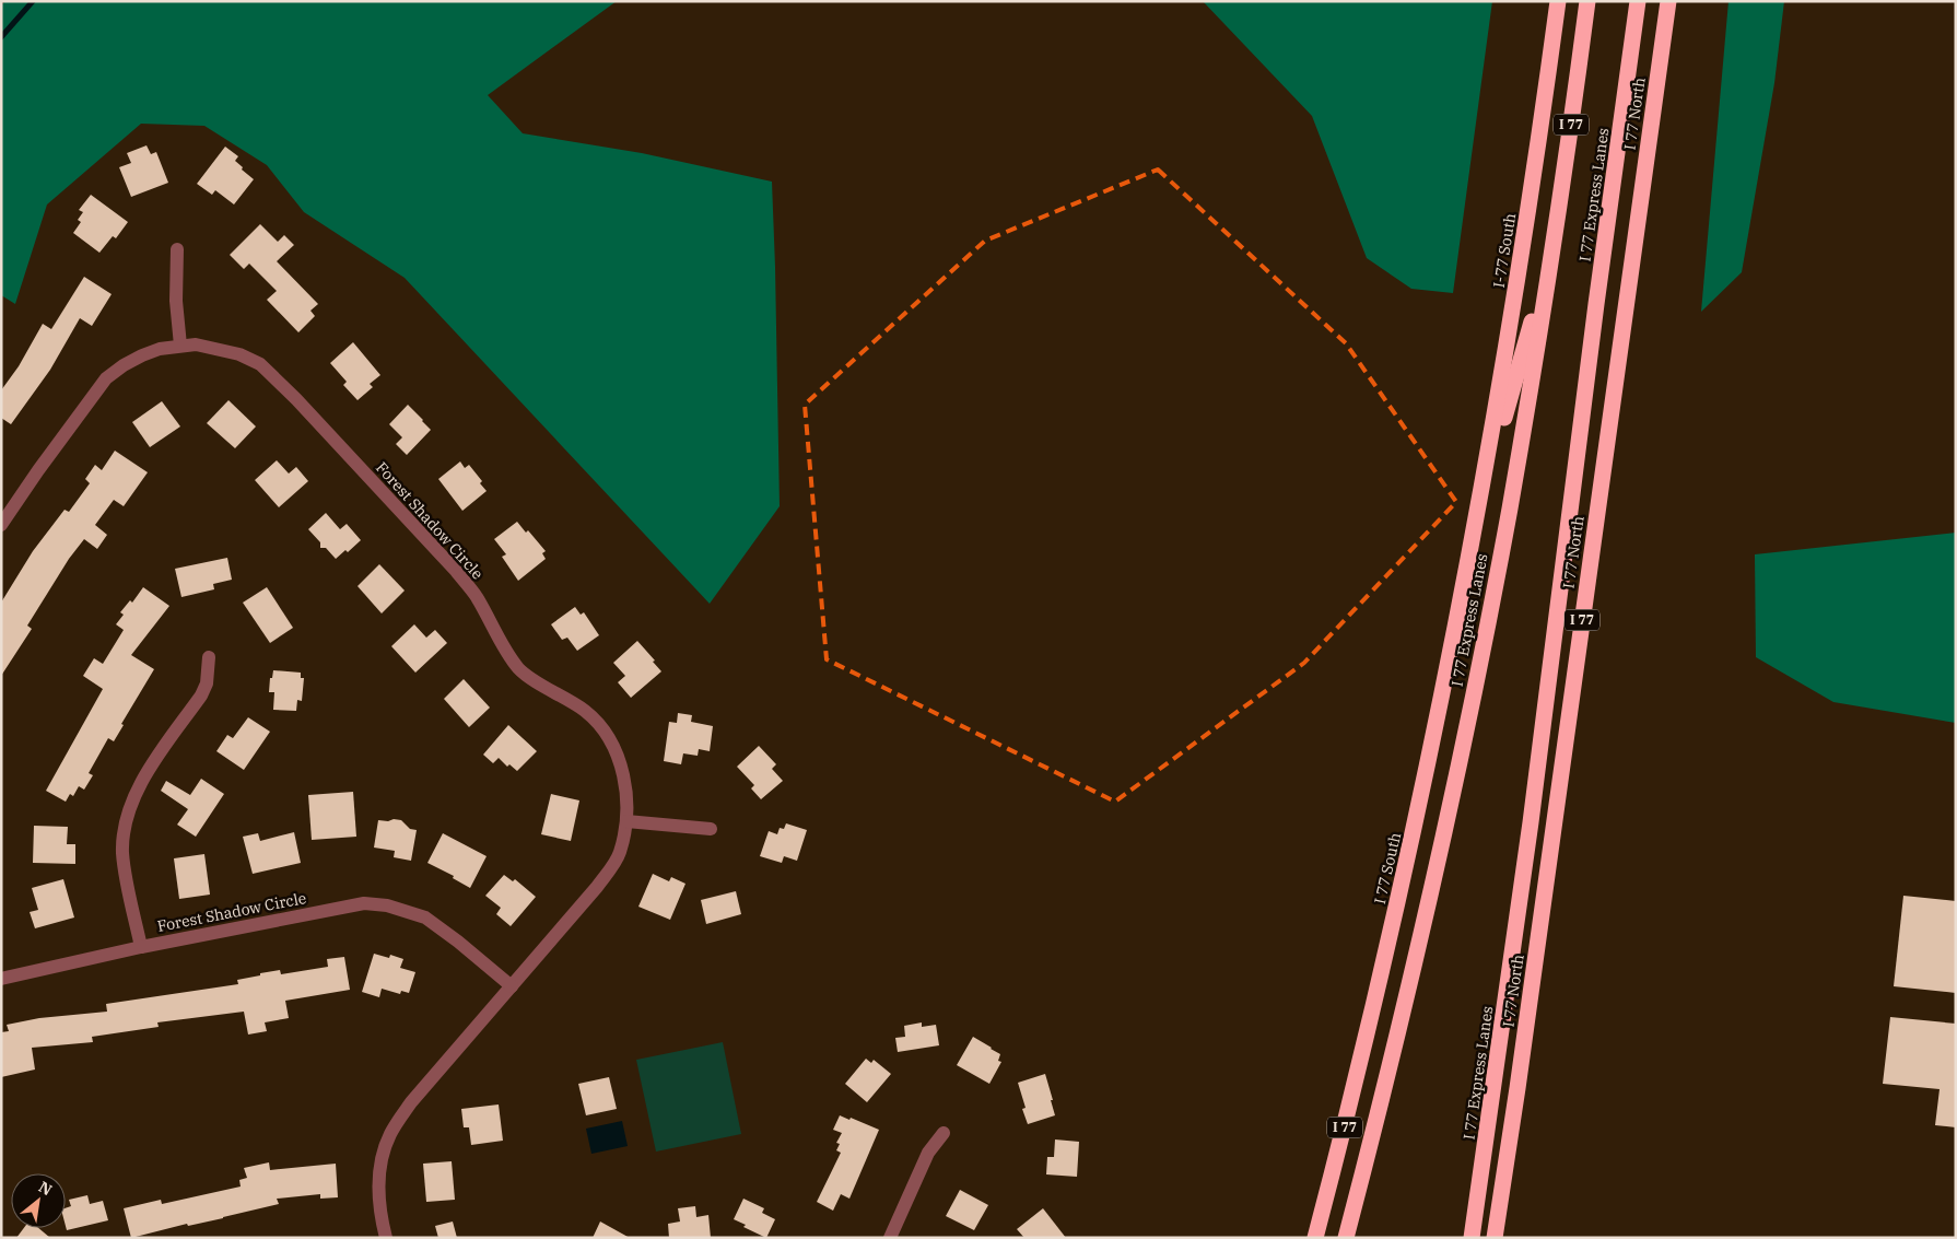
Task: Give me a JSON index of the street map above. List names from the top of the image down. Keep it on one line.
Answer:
{"streets":{"highway":["I 77 North","I 77","I 77 Express Lanes","I-77 South","I 77 South"],"street":["Forest Shadow Circle"]},"crossings":[["I-77 South","I 77 South"]],"north":"top right"}
